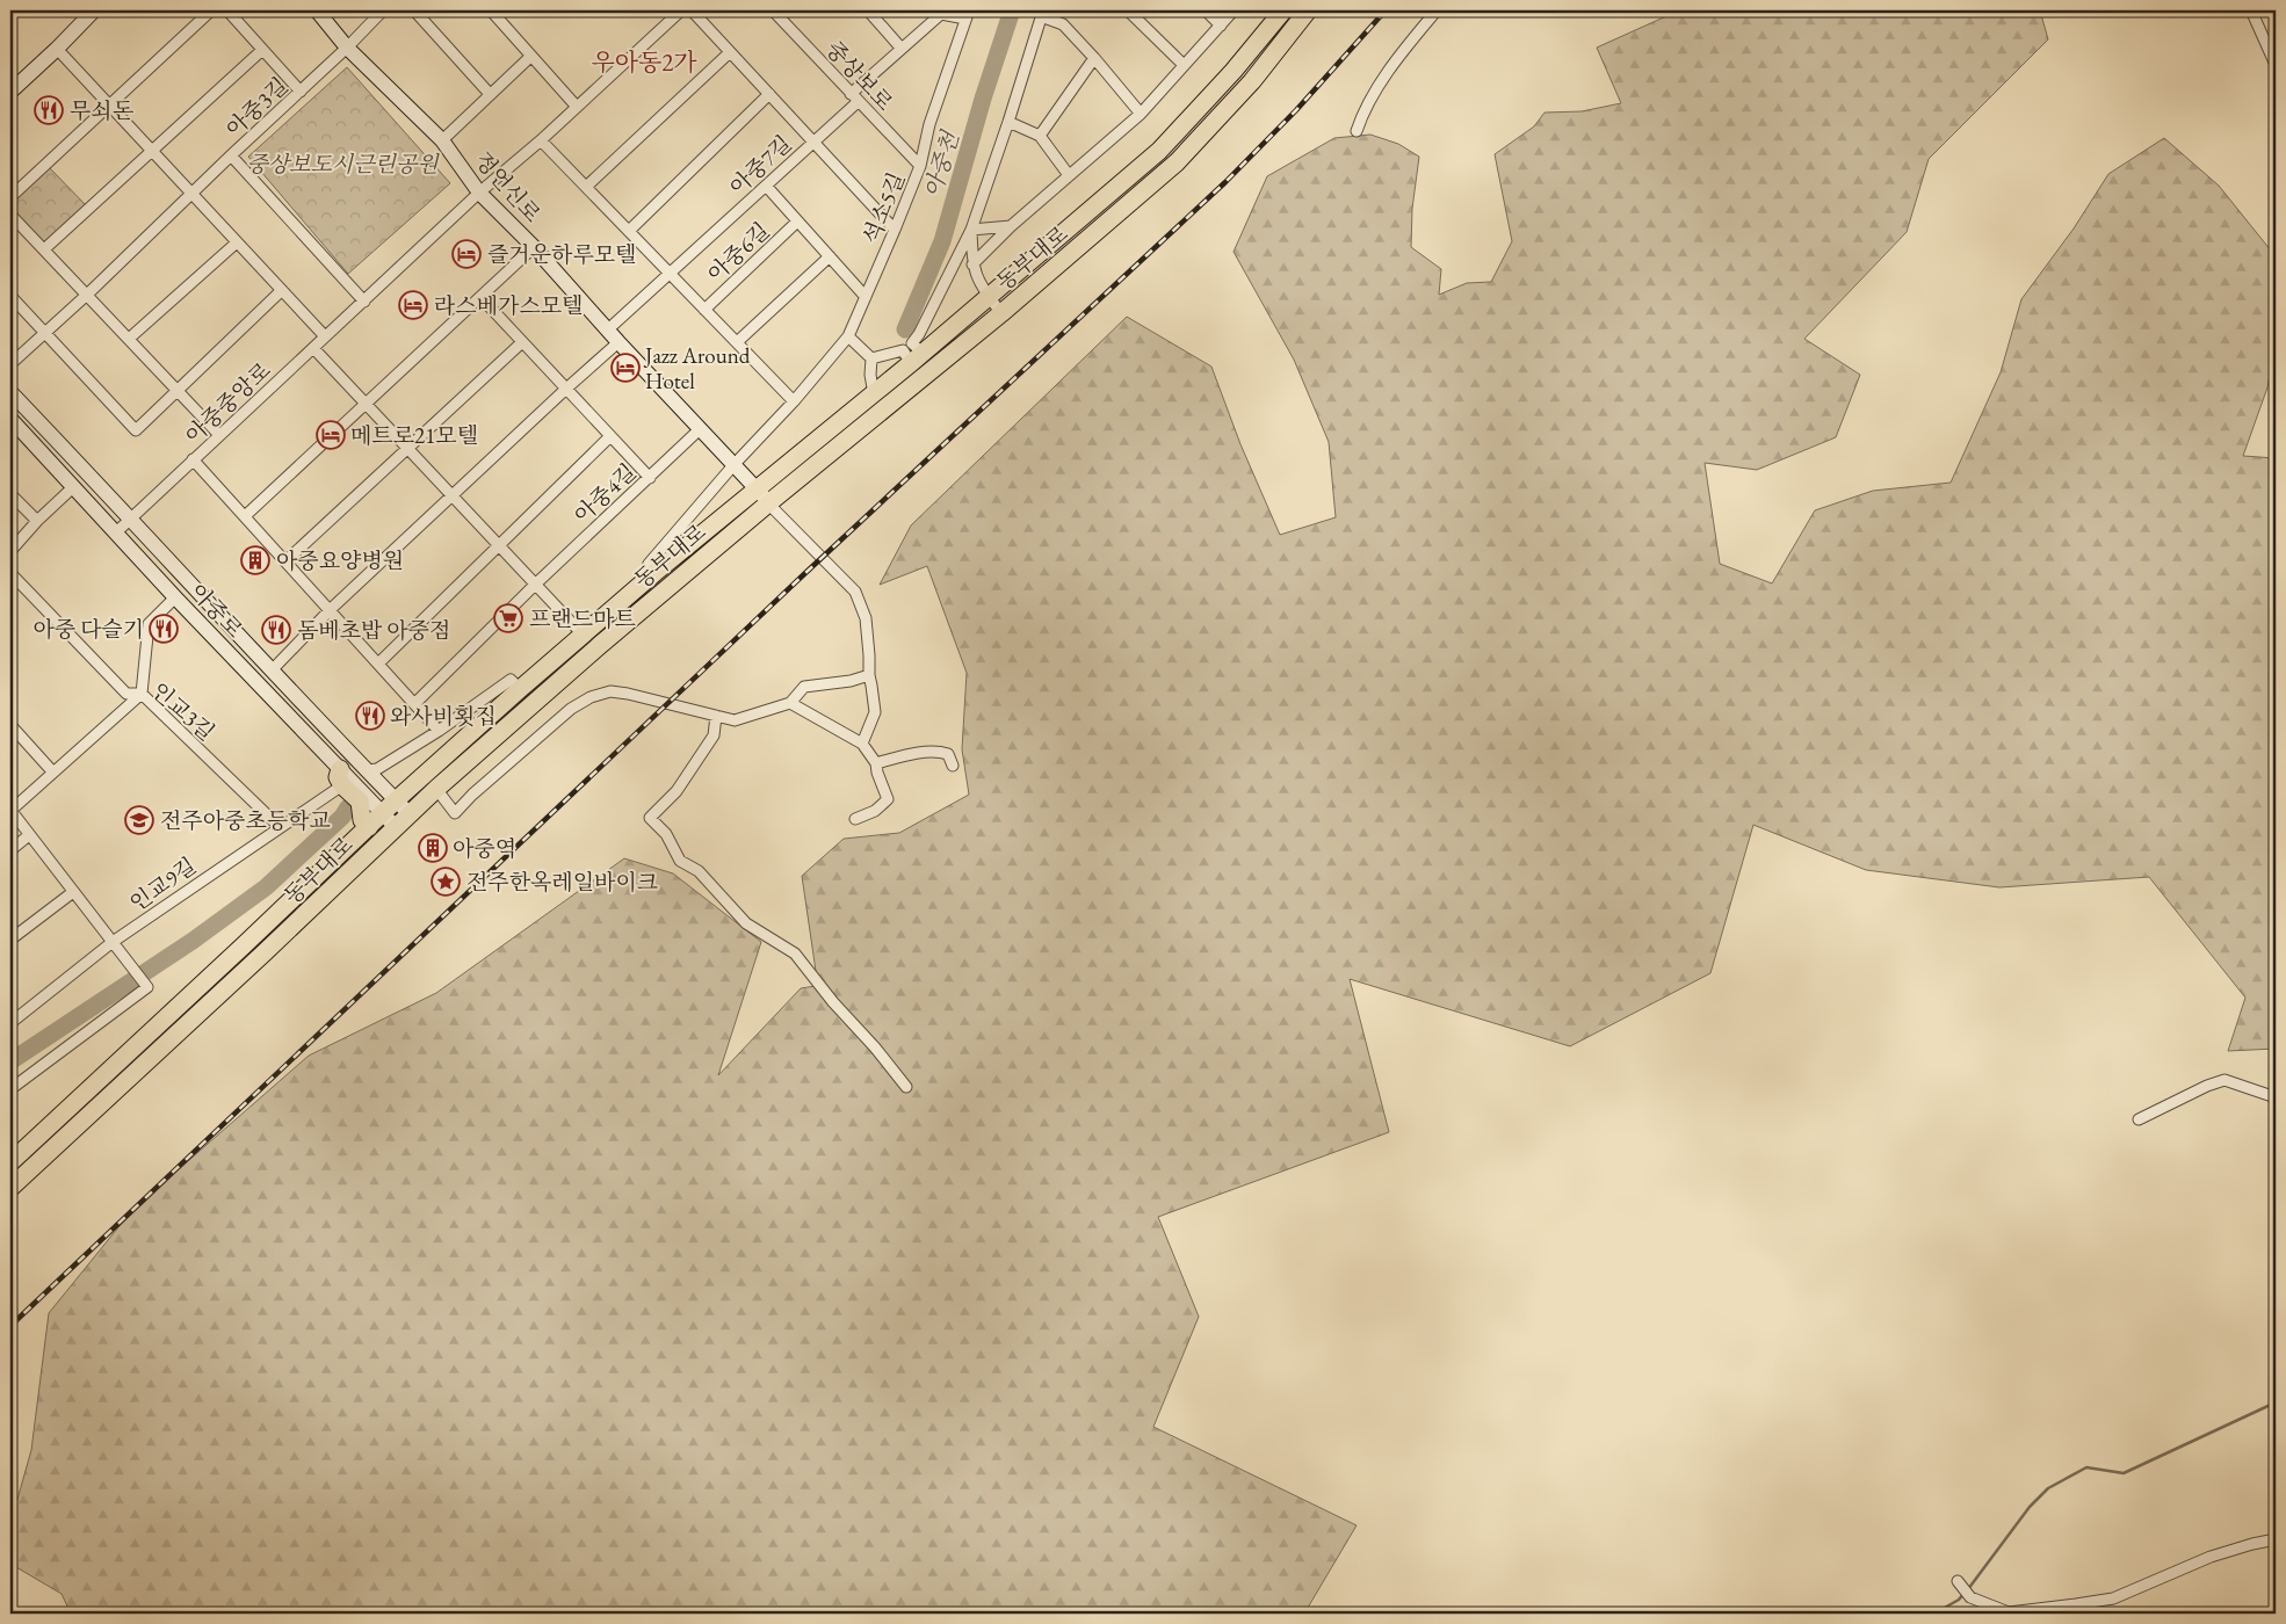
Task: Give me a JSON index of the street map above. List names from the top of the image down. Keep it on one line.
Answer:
{"streets":{"main road":["동부대로"],"street":["중상보로","아중3길","아중7길","정언신로","석소5길","아중6길","아중중앙로","아중4길","아중로","인교3길","인교9길"]},"crossings":[["중상보로","아중7길"],["중상보로","석소5길"],["아중3길","정언신로"],["아중7길","석소5길"],["아중7길","아중6길"],["정언신로","석소5길"],["정언신로","동부대로"],["정언신로","아중중앙로"],["정언신로","아중4길"],["석소5길","아중6길"],["석소5길","동부대로"],["아중6길","아중중앙로"],["동부대로","아중로"],["아중중앙로","아중로"],["아중로","인교9길"],["인교3길","인교9길"]],"districts":["우아동2가"],"water":["아중천"],"parks":["중상보도시근린공원"],"places":{"restaurant":["무쇠돈","아중 다슬기","돔베초밥 아중점","와사비횟집"],"hotel":["즐거운하루모텔","라스베가스모텔","Jazz Around Hotel","메트로21모텔"],"building":["아중요양병원","아중역"],"supermarket":["프랜드마트"],"school or university":["전주아중초등학교"],"place":["전주한옥레일바이크"]}}
